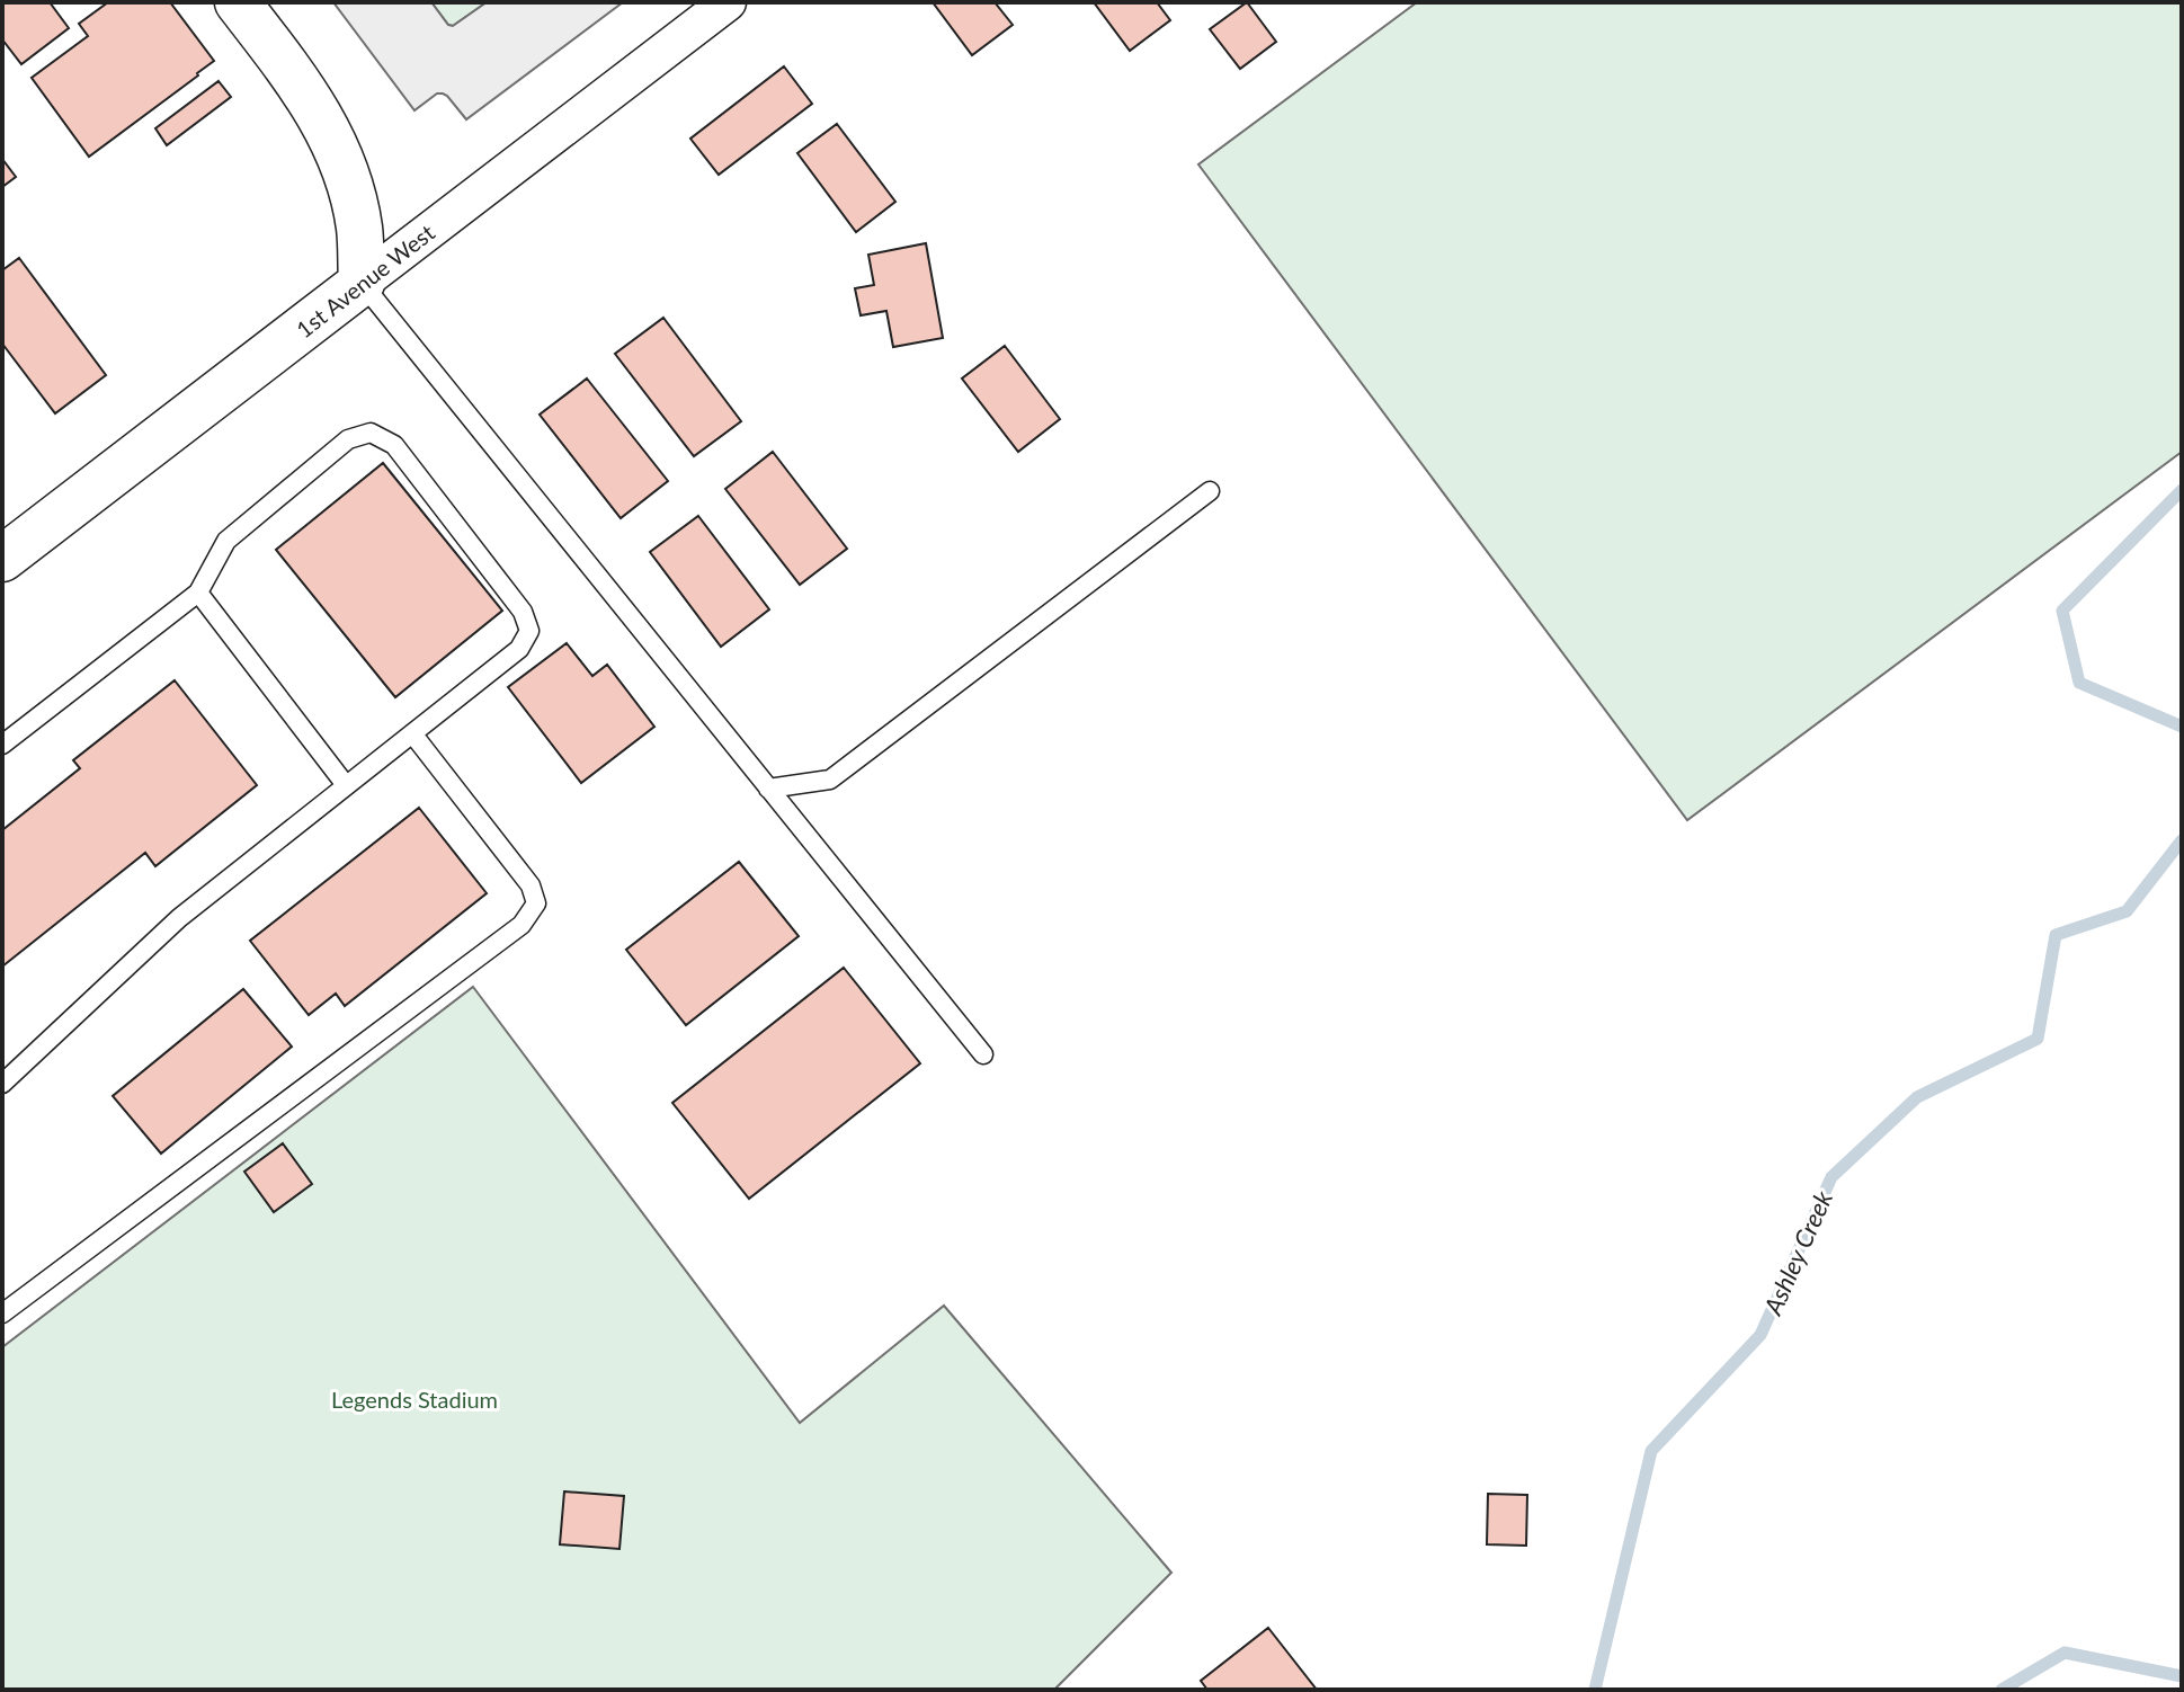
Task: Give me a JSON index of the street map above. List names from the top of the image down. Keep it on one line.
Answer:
{"streets":{"street":["1st Avenue West"]},"water":["Ashley Creek"],"parks":["Legends Stadium"]}
